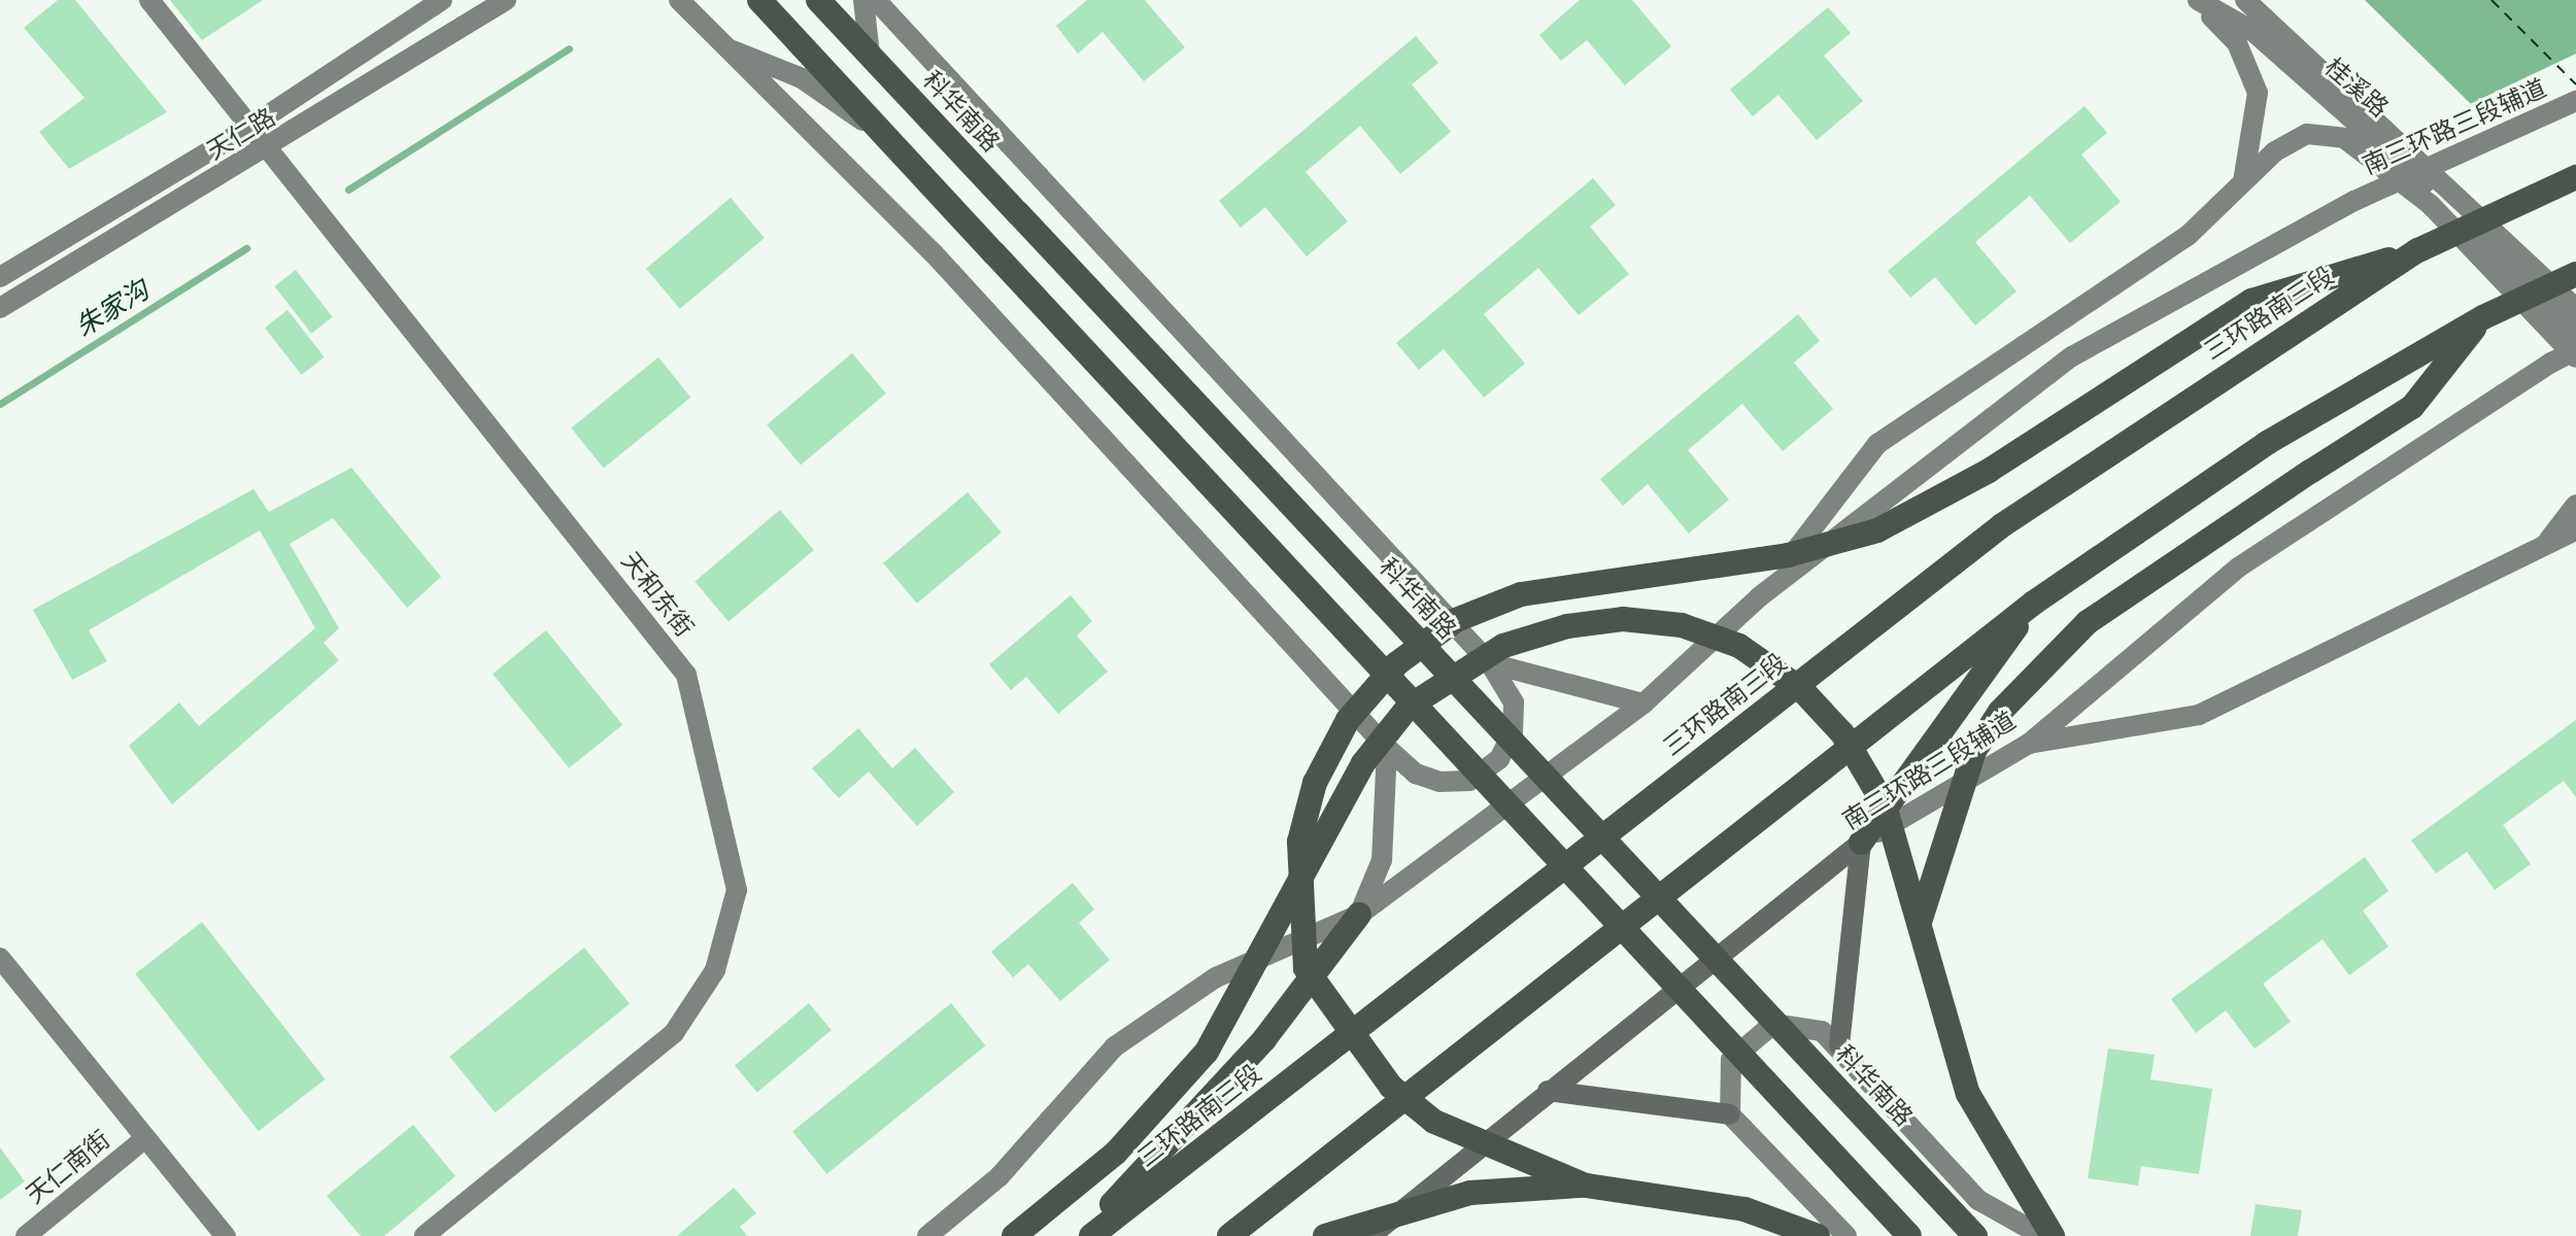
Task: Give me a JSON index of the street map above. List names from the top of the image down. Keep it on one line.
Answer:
{"streets":{"highway":["科华南路","三环路南三段"],"main road":["桂溪路","南三环路三段辅道","天仁路","天和东街","天仁南街"]},"crossings":[["天仁路","天和东街"]],"water":["朱家沟"]}
